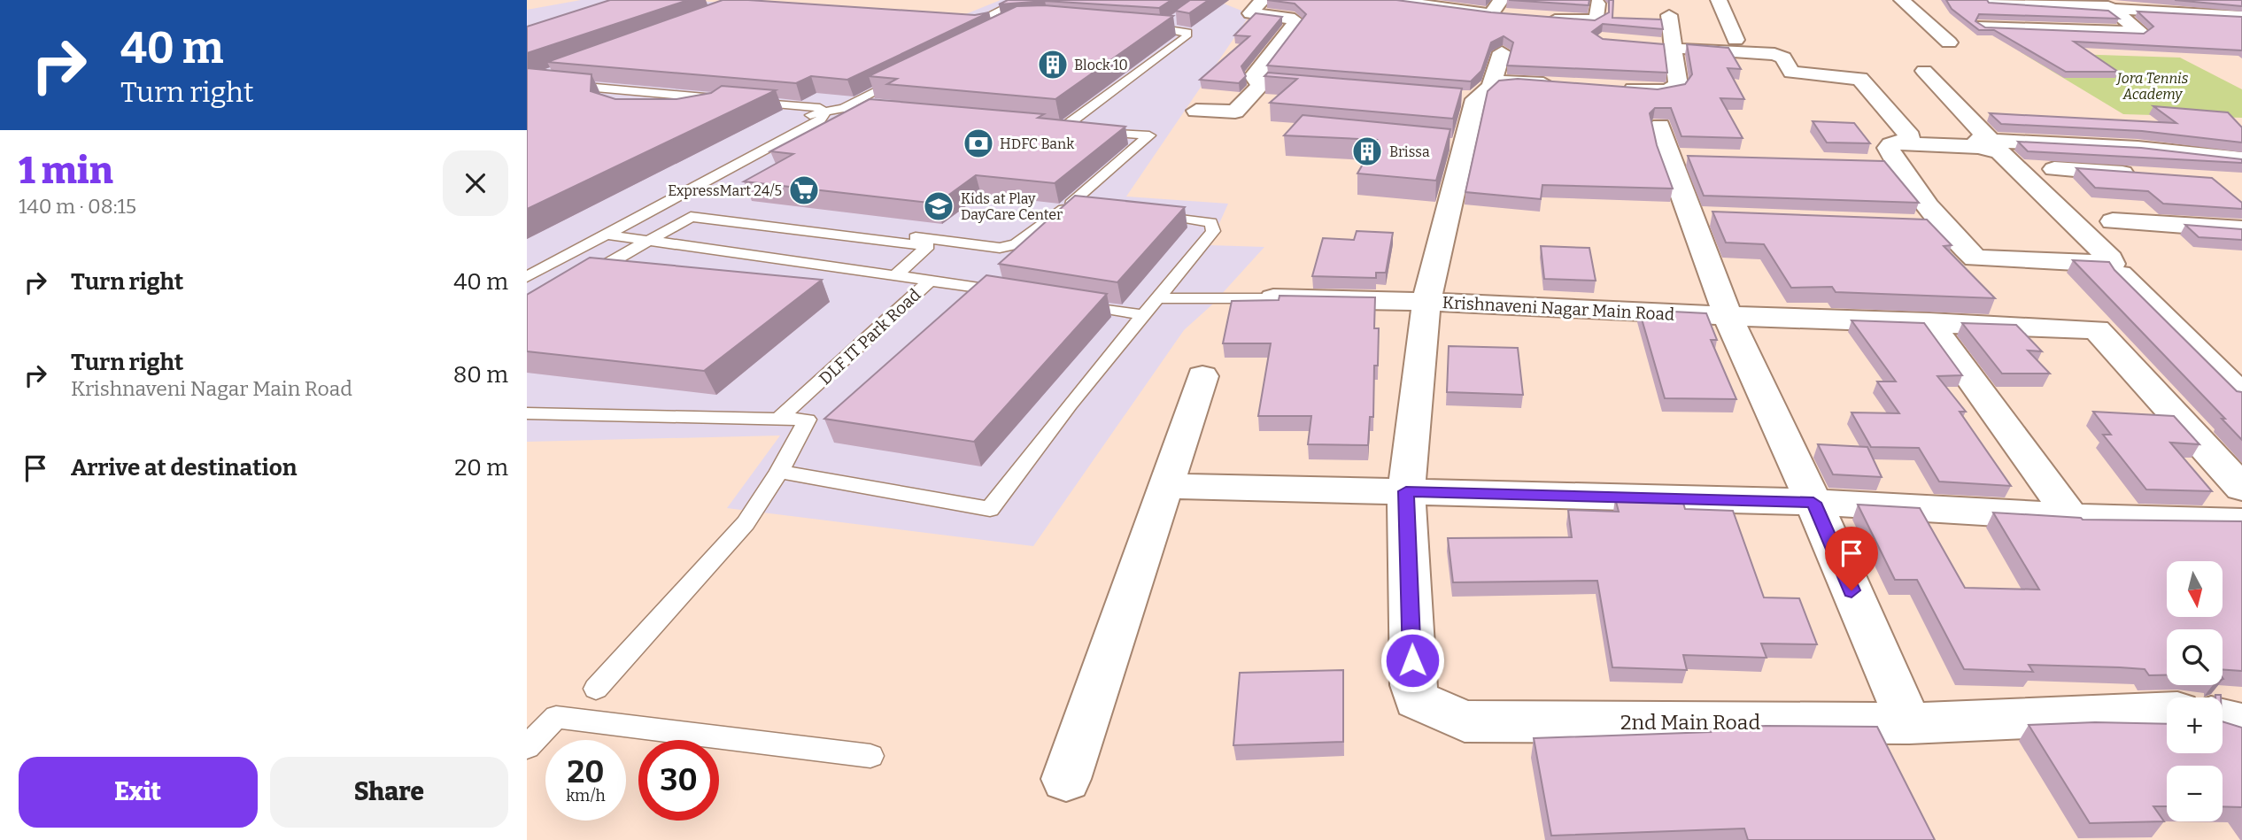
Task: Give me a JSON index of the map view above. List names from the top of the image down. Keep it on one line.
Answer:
{"streets":{"street":["Krishnaveni Nagar Main Road","2nd Main Road"],"lane":["DLF IT Park Road"]},"parks":["Jora Tennis Academy"],"places":{"building":["Block 10","Brissa"],"bank":["HDFC Bank"],"supermarket":["ExpressMart 24/5"],"school or university":["Kids at Play DayCare Center"]},"north":"bottom","page":{"turn":["40 m","Turn right"],"heading":["1 min","140 m · 08:15"],"list":[{"name":"Turn right","value":"40 m"},{"name":"Turn right","note":"Krishnaveni Nagar Main Road","value":"80 m"},{"name":"Arrive at destination","value":"20 m"}],"map_buttons":["+","−"],"speed":"20 km/h","limit":"30","buttons":["Exit","Share"]}}
